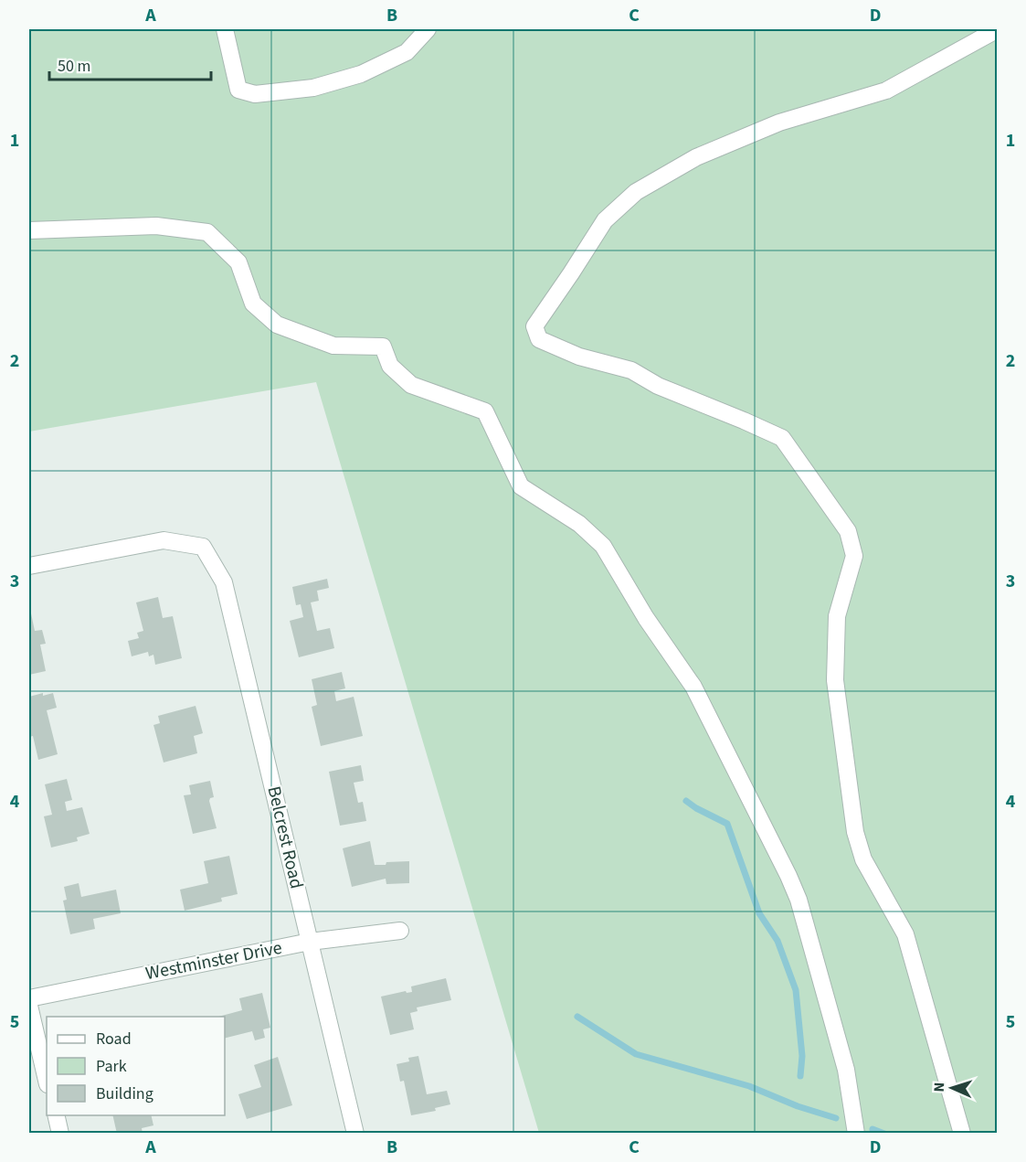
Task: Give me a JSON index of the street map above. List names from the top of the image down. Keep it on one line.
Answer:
{"streets":{"street":["Belcrest Road","Westminster Drive"]},"crossings":[["Belcrest Road","Westminster Drive"]],"legend":["Road","Park","Building"],"scale_bar":"50 m","north":"left","grid":{"columns":["A","B","C","D"],"rows":["1","2","3","4","5"]}}
